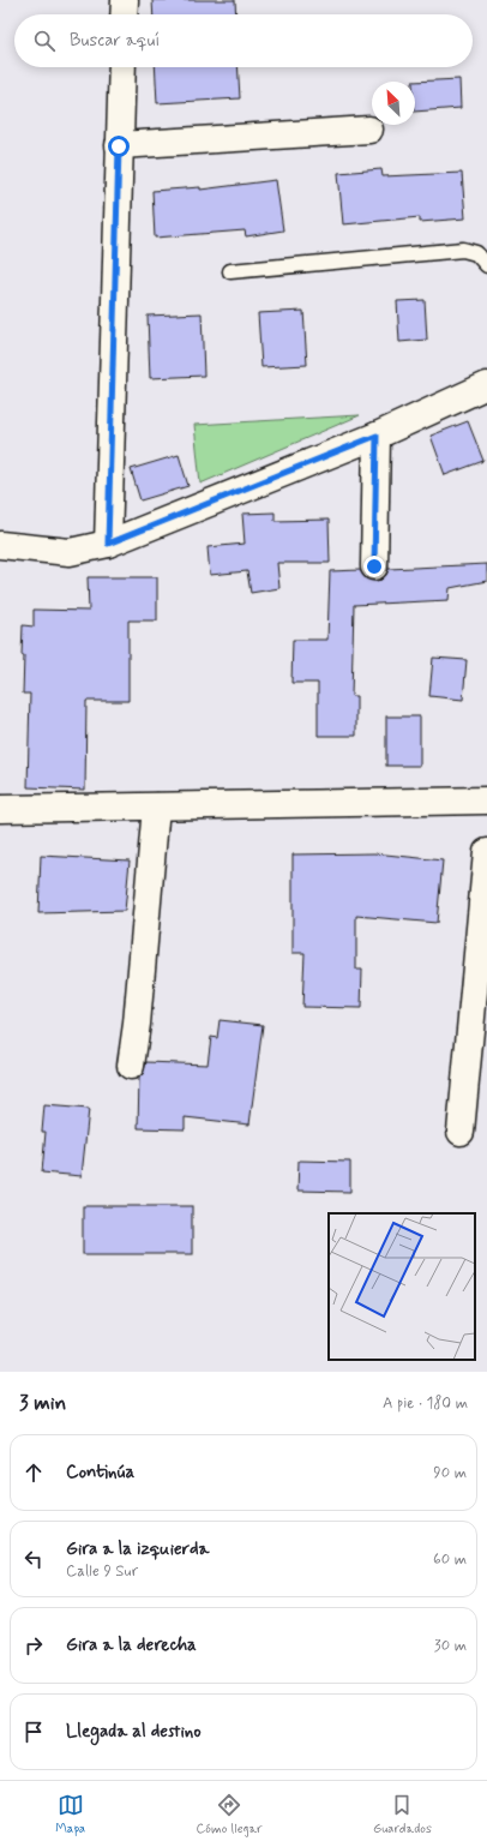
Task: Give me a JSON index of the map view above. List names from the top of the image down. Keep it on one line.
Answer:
{"north":"top left","page":{"search":"Buscar aquí","heading":["3 min","A pie · 180 m"],"list":[["Continúa","90 m"],["Gira a la izquierda","Calle 9 Sur","60 m"],["Gira a la derecha","30 m"],"Llegada al destino"],"nav":["Mapa","Cómo llegar","Guardados"]}}
